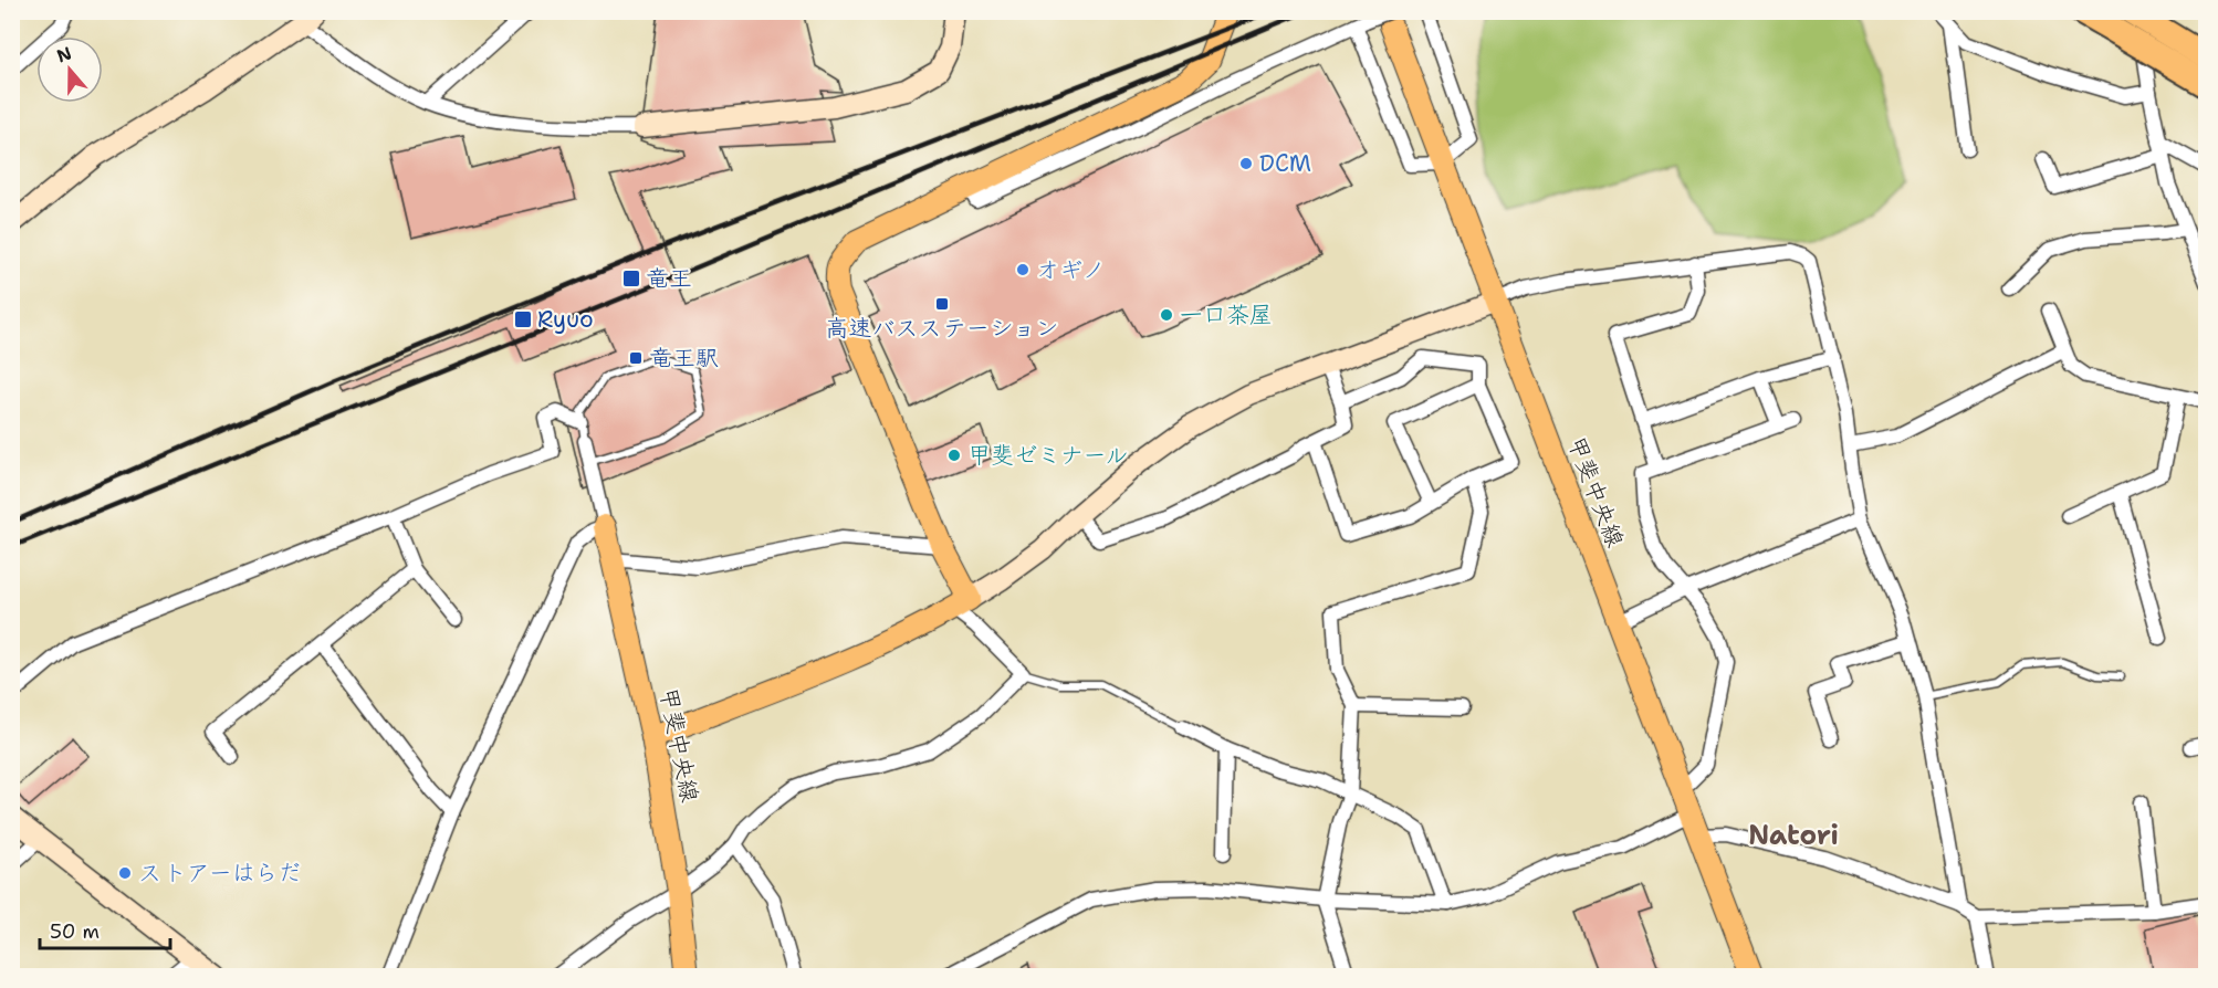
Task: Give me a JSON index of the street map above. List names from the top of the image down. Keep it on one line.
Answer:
{"streets":{"main road":["甲斐中央線"]},"districts":["Natori"],"places":{"other":["DCM","オギノ","一口茶屋","甲斐ゼミナール","ストアーはらだ"],"transit":["竜王","高速バスステーション","Ryuo","竜王駅"]},"scale_bar":"50 m","north":"top"}
